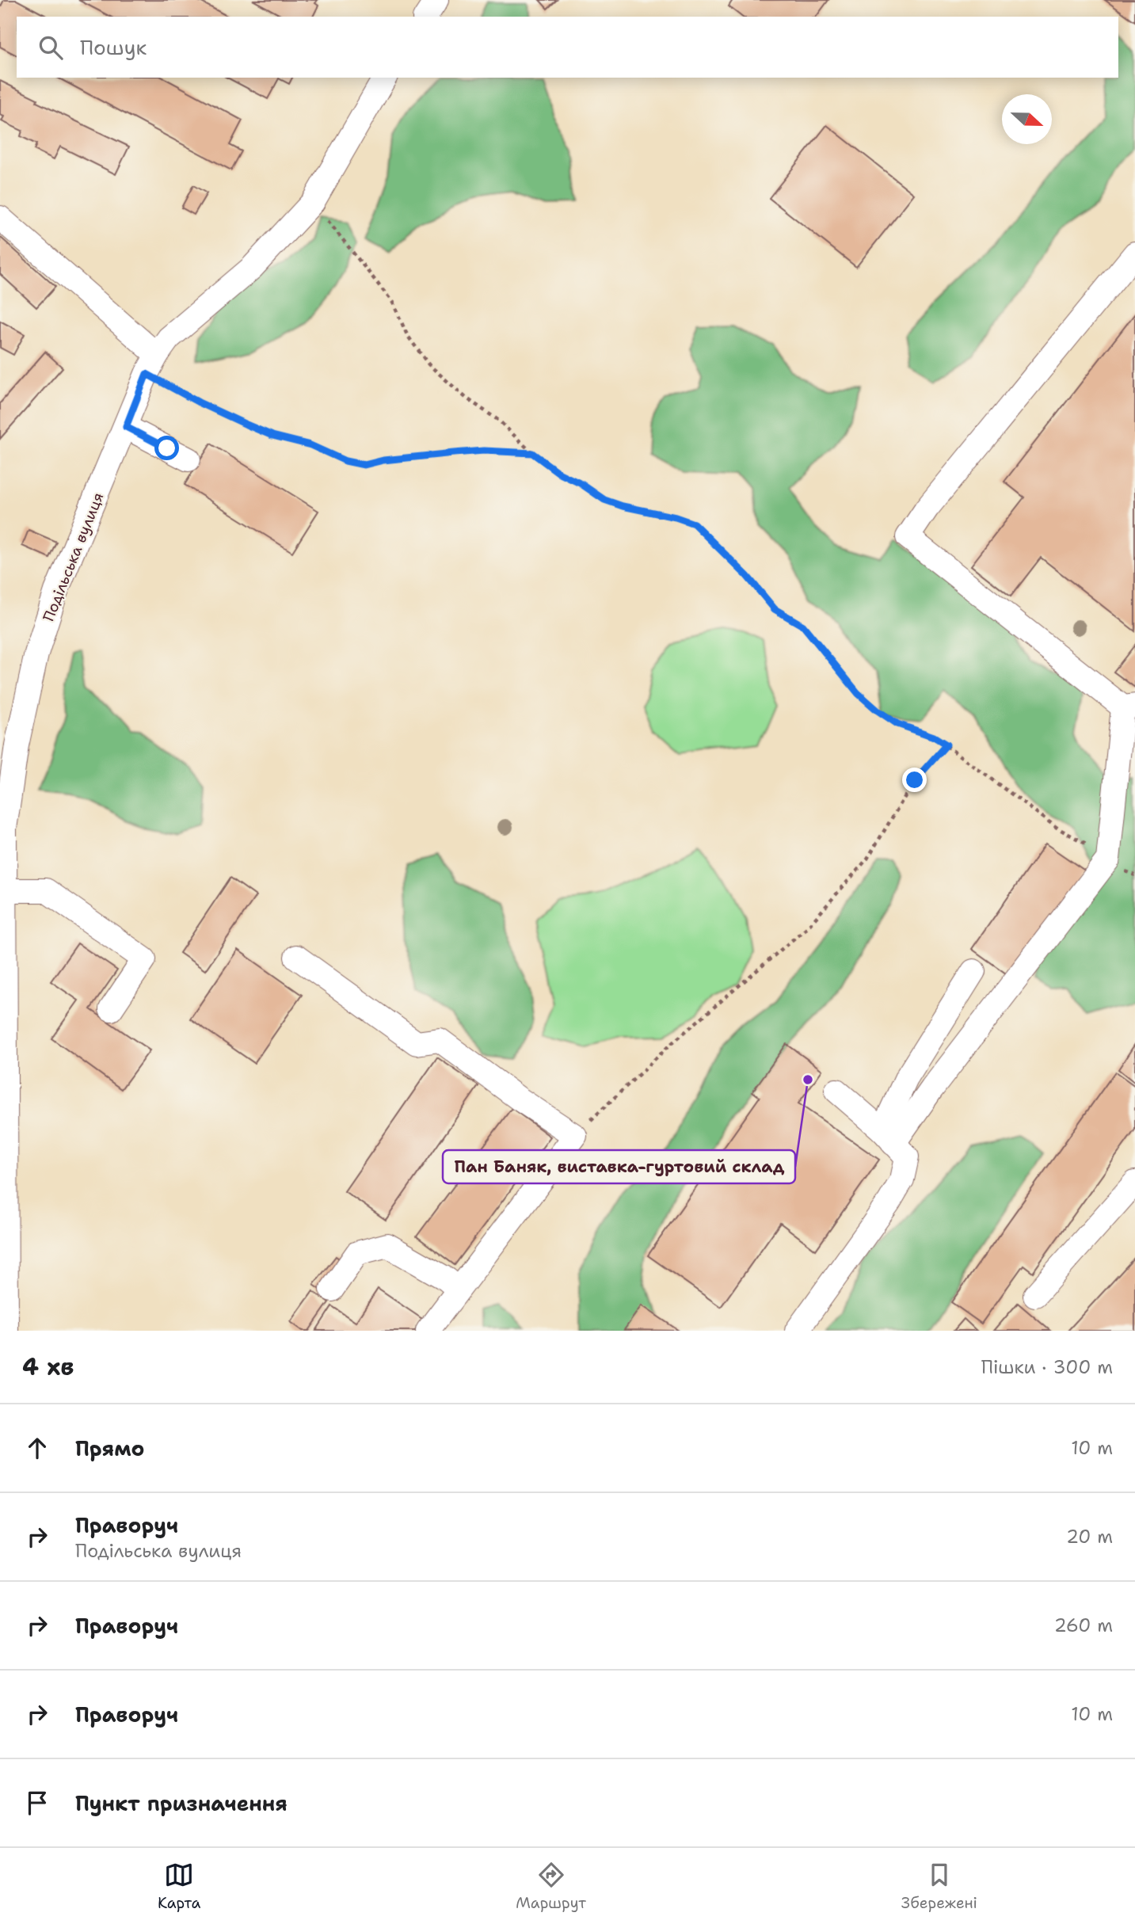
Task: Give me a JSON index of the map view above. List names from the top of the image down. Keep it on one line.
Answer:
{"streets":{"street":["Подільська вулиця"]},"places":["Пан Баняк, виставка-гуртовий склад"],"north":"right","page":{"search":"Пошук","heading":["4 хв","Пішки · 300 m"],"list":[["Прямо","10 m"],["Праворуч","Подільська вулиця","20 m"],["Праворуч","260 m"],["Праворуч","10 m"],"Пункт призначення"],"nav":["Карта","Маршрут","Збережені"]}}
